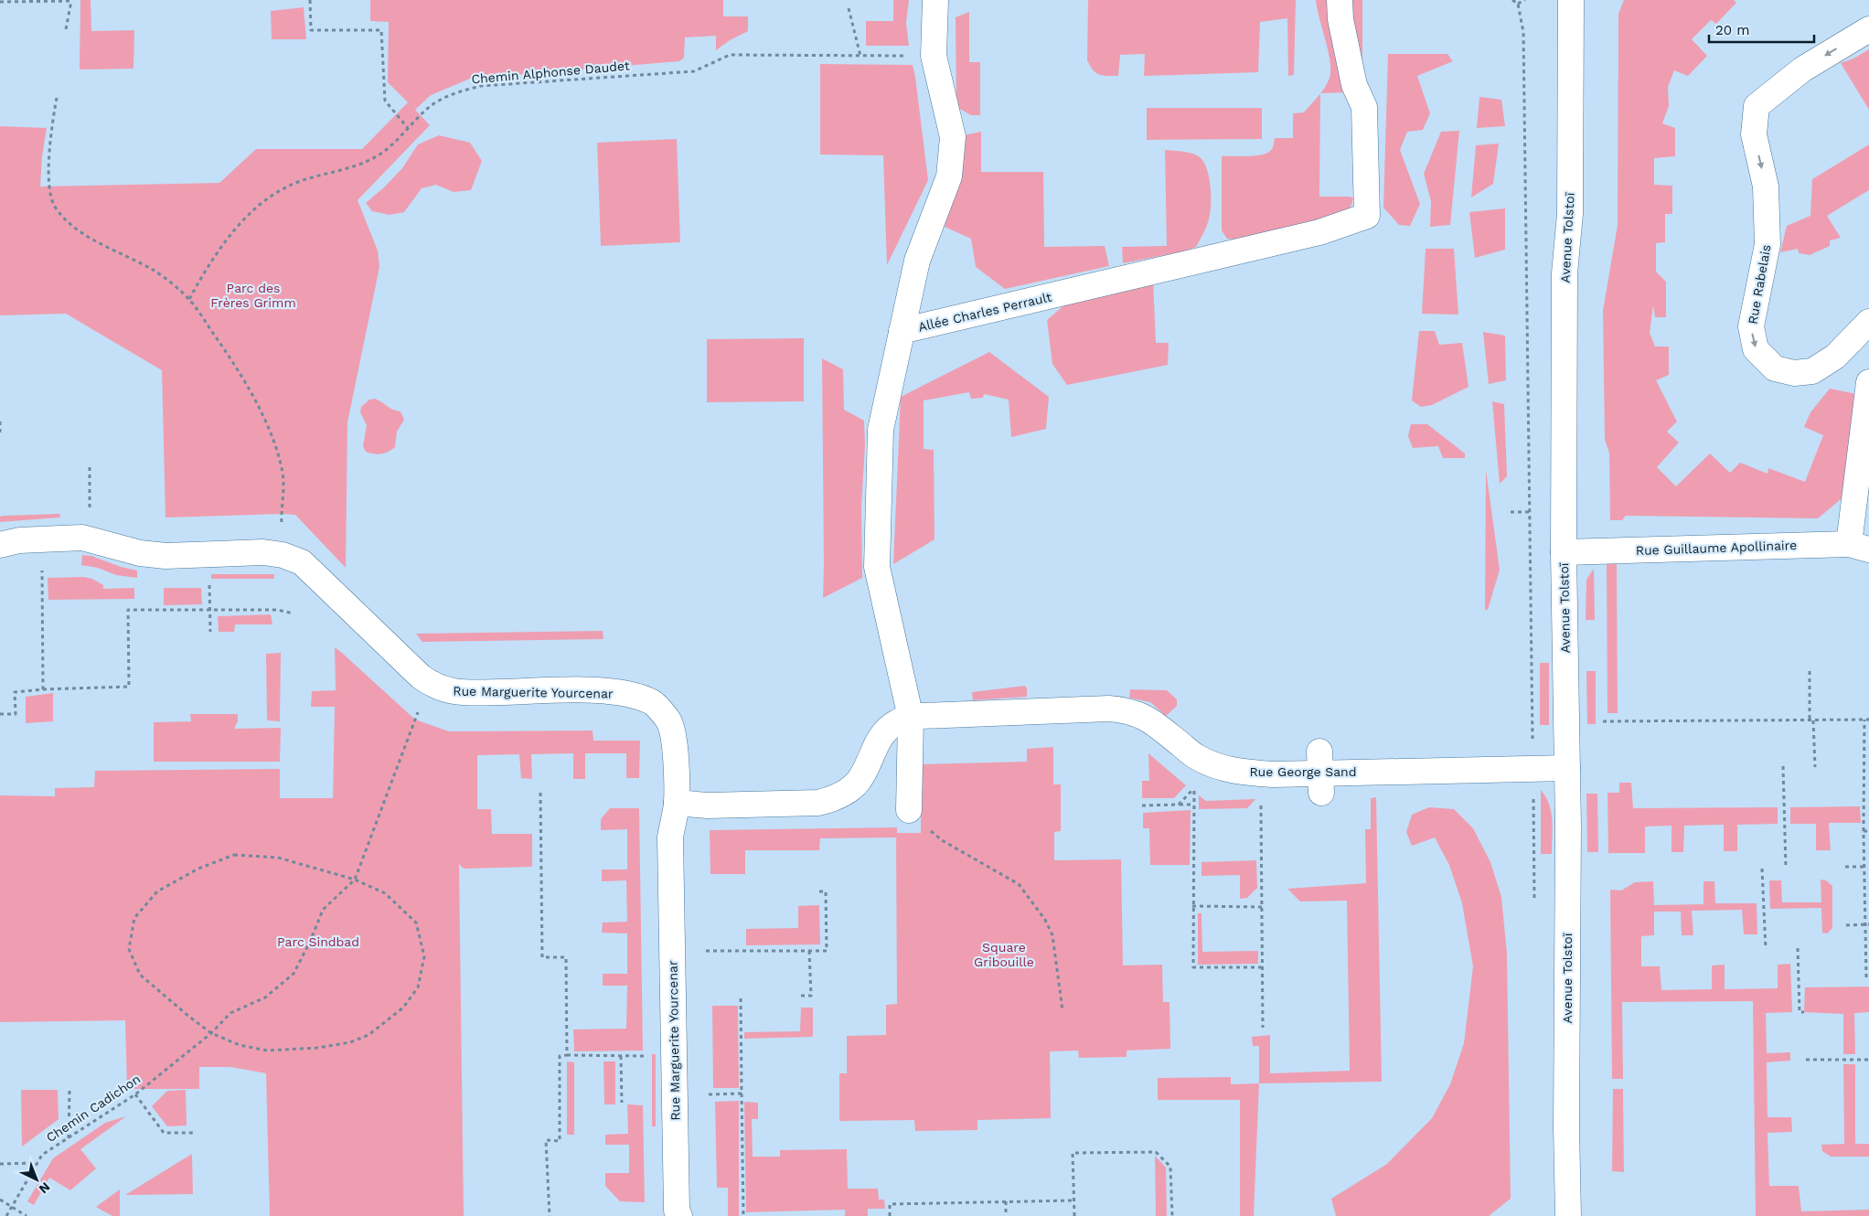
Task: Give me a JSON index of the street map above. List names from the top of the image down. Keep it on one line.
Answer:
{"streets":{"street":["Avenue Tolstoï","Rue Rabelais","Allée Charles Perrault","Rue Guillaume Apollinaire","Rue Marguerite Yourcenar","Rue George Sand"],"path":["Chemin Alphonse Daudet","Chemin Cadichon"]},"crossings":[["Avenue Tolstoï","Rue Guillaume Apollinaire"],["Avenue Tolstoï","Rue George Sand"]],"parks":["Parc des Frères Grimm","Parc Sindbad","Square Gribouille"],"scale_bar":"20 m","north":"bottom right"}
